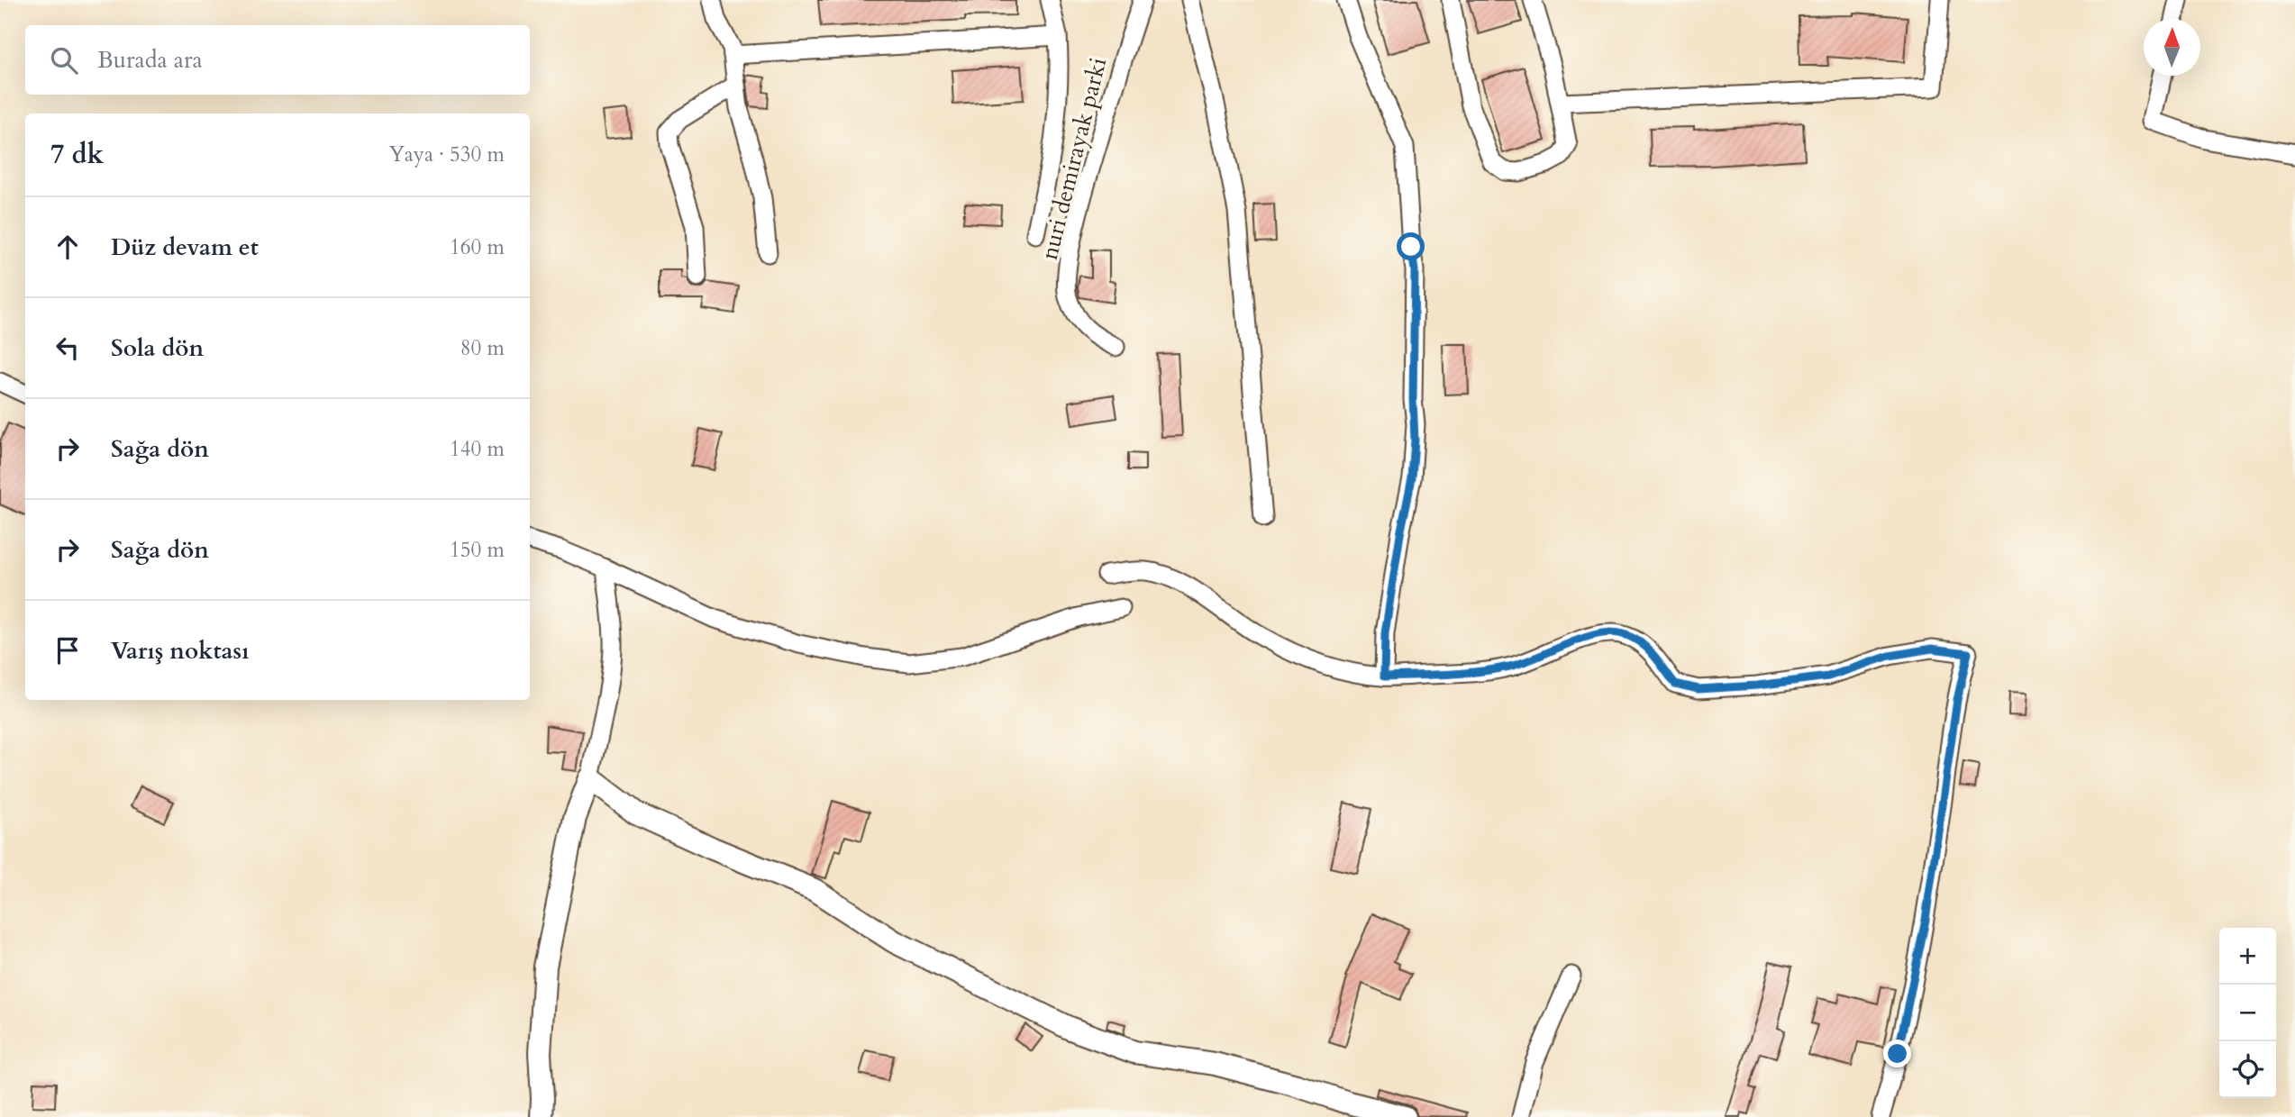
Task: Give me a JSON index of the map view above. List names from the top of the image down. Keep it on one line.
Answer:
{"streets":{"street":["nuri demirayak parki"]},"north":"top","page":{"search":"Burada ara","heading":["7 dk","Yaya · 530 m"],"list":[["Düz devam et","160 m"],["Sola dön","80 m"],["Sağa dön","140 m"],["Sağa dön","150 m"],"Varış noktası"],"map_buttons":["+","−"]}}
